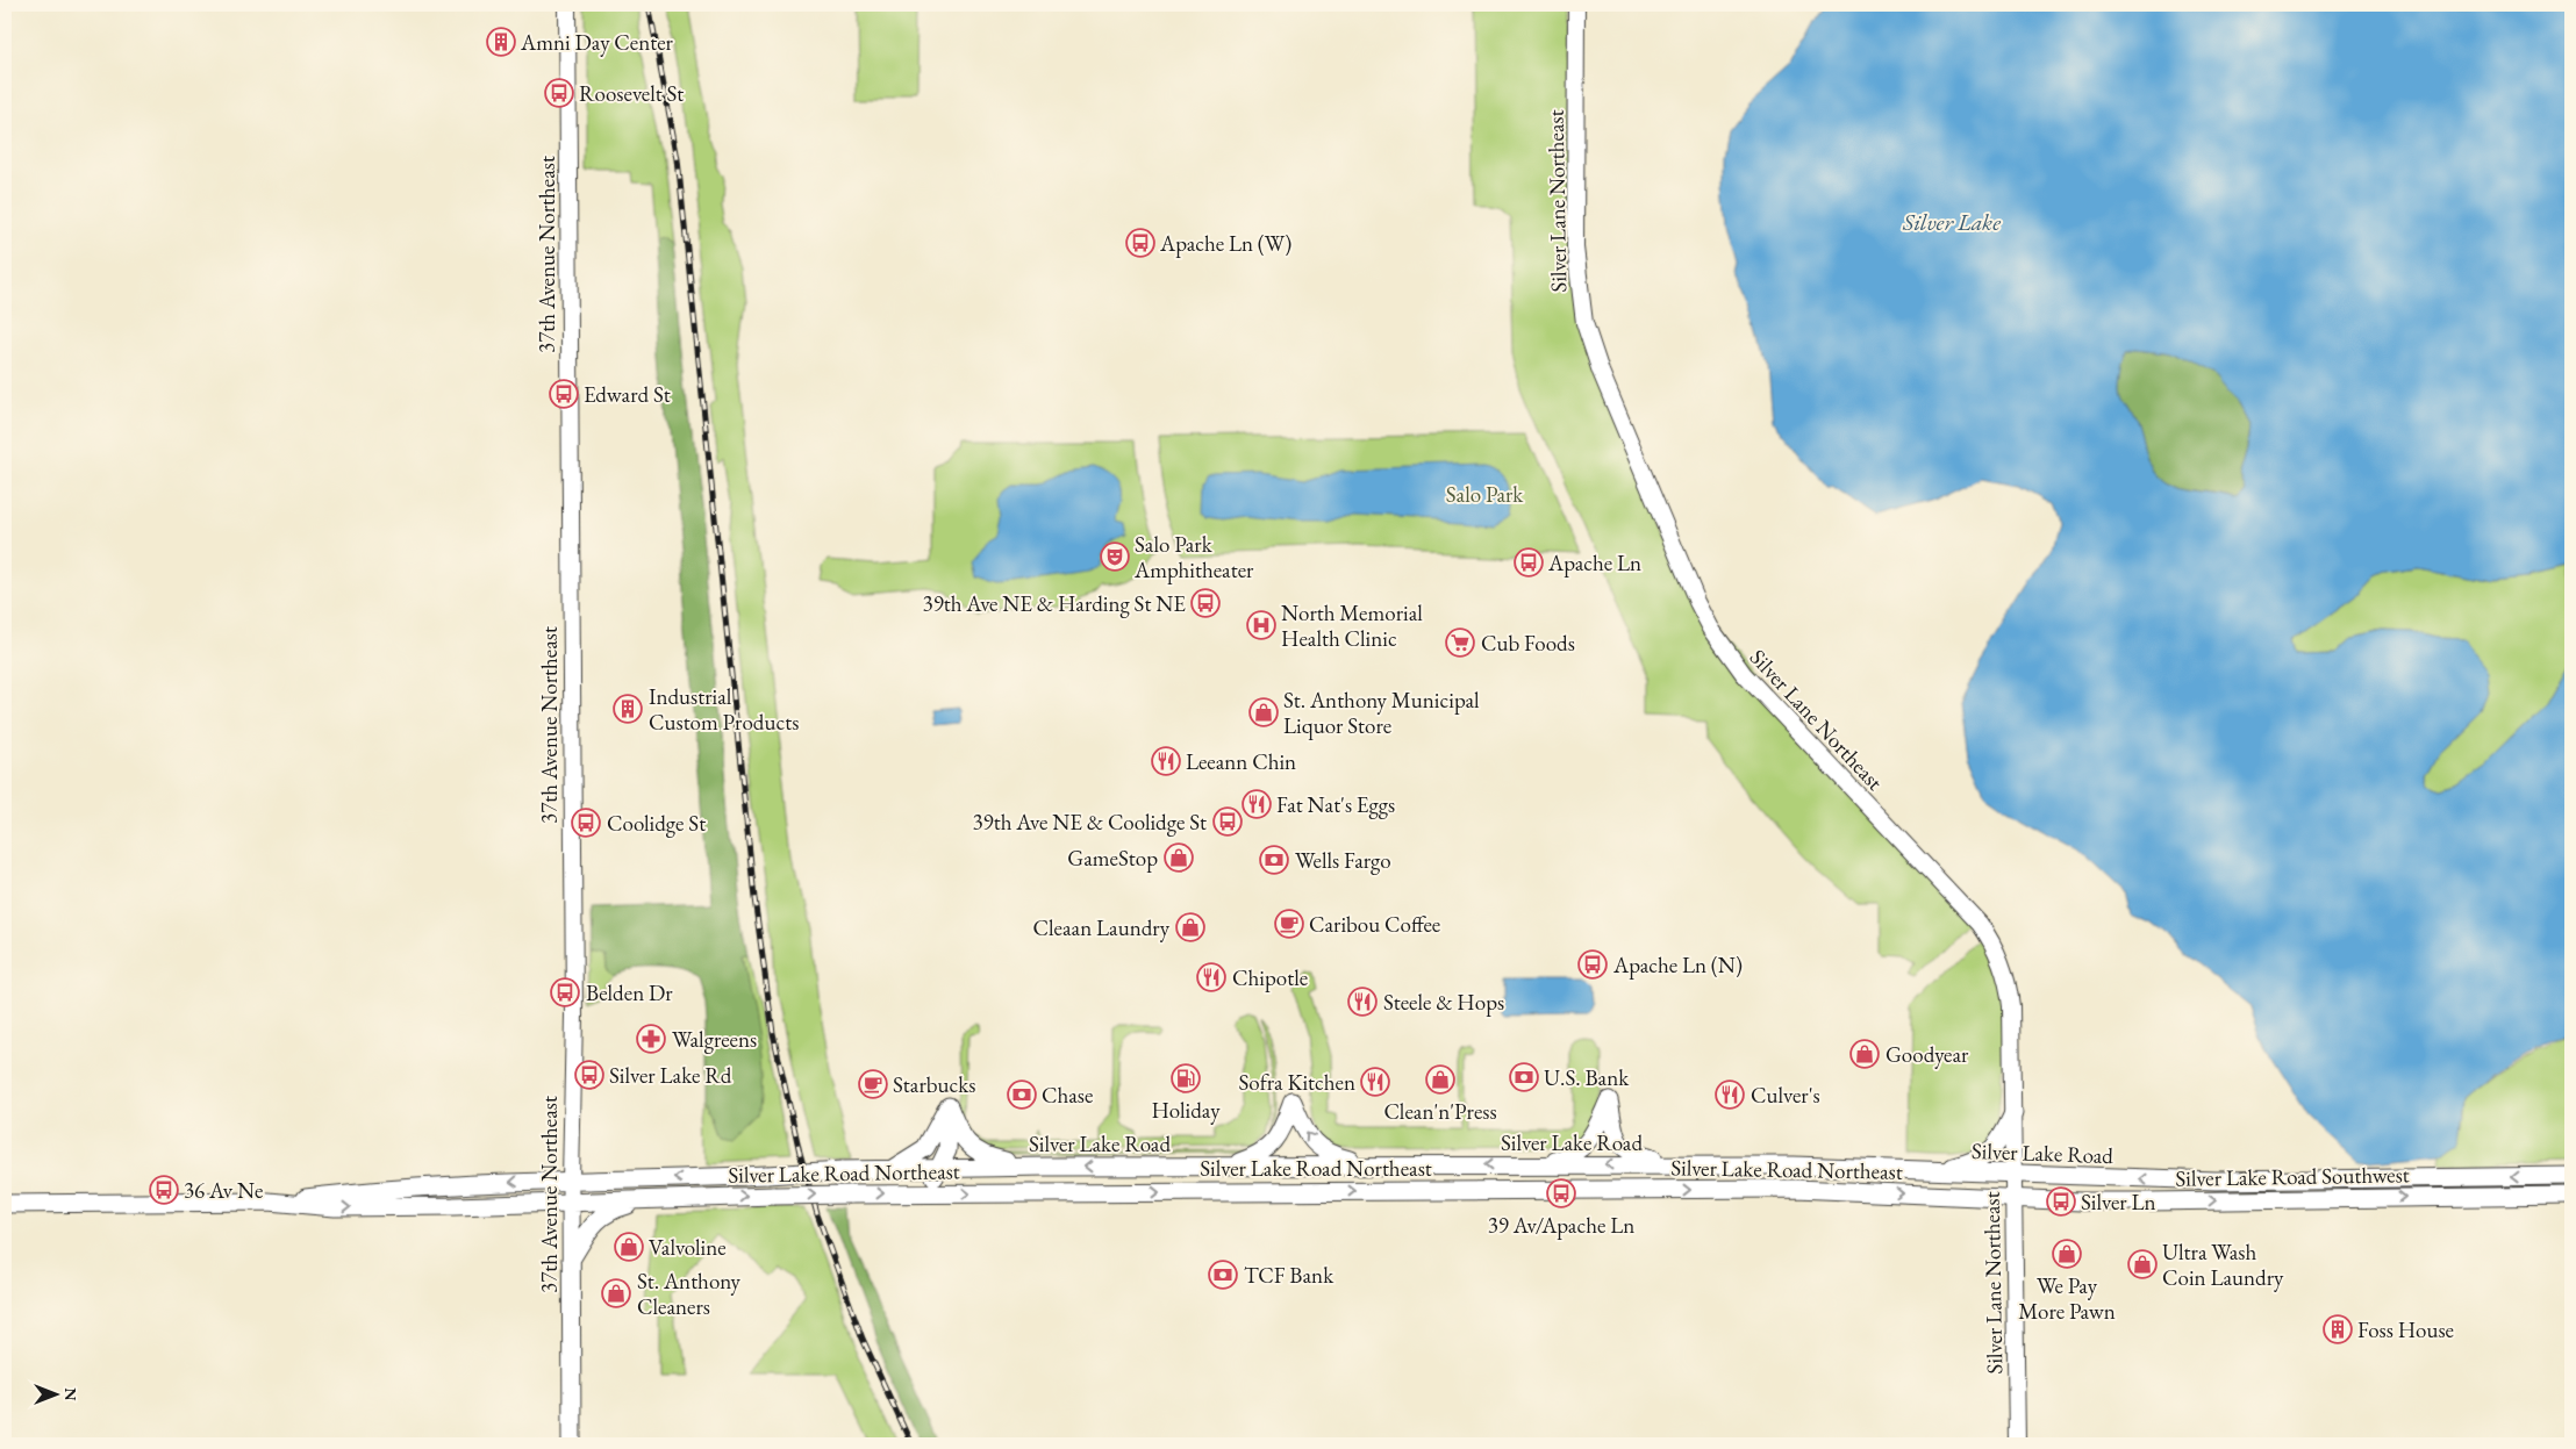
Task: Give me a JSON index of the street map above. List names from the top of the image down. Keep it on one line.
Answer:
{"streets":{"main road":["37th Avenue Northeast","Silver Lake Road","Silver Lake Road Northeast","Silver Lake Road Southwest"],"street":["Silver Lane Northeast"]},"crossings":[["Silver Lane Northeast","Silver Lake Road"],["Silver Lane Northeast","Silver Lake Road Northeast"],["Silver Lane Northeast","Silver Lake Road Southwest"],["37th Avenue Northeast","Silver Lake Road"],["37th Avenue Northeast","Silver Lake Road Northeast"],["Silver Lake Road","Silver Lake Road Northeast"],["Silver Lake Road Northeast","Silver Lake Road Southwest"]],"one_way":["Silver Lake Road","Silver Lake Road Southwest"],"water":["Silver Lake"],"parks":["Salo Park"],"places":{"building":["Amni Day Center","Industrial Custom Products","Foss House"],"bus stop":["Roosevelt St","Apache Ln (W)","Edward St","Apache Ln","39th Ave NE & Harding St NE","39th Ave NE & Coolidge St","Coolidge St","Apache Ln (N)","Belden Dr","Silver Lake Rd","36 Av Ne","39 Av/Apache Ln","Silver Ln"],"theatre":["Salo Park Amphitheater"],"hospital":["North Memorial Health Clinic"],"supermarket":["Cub Foods"],"shop":["St. Anthony Municipal Liquor Store","GameStop","Cleaan Laundry","Goodyear","Clean'n'Press","Valvoline","We Pay More Pawn","Ultra Wash Coin Laundry","St. Anthony Cleaners"],"restaurant":["Leeann Chin","Fat Nat's Eggs","Chipotle","Steele & Hops","Sofra Kitchen","Culver's"],"bank":["Wells Fargo","U.S. Bank","Chase","TCF Bank"],"cafe":["Caribou Coffee","Starbucks"],"pharmacy":["Walgreens"],"fuel station":["Holiday"]},"north":"right"}
